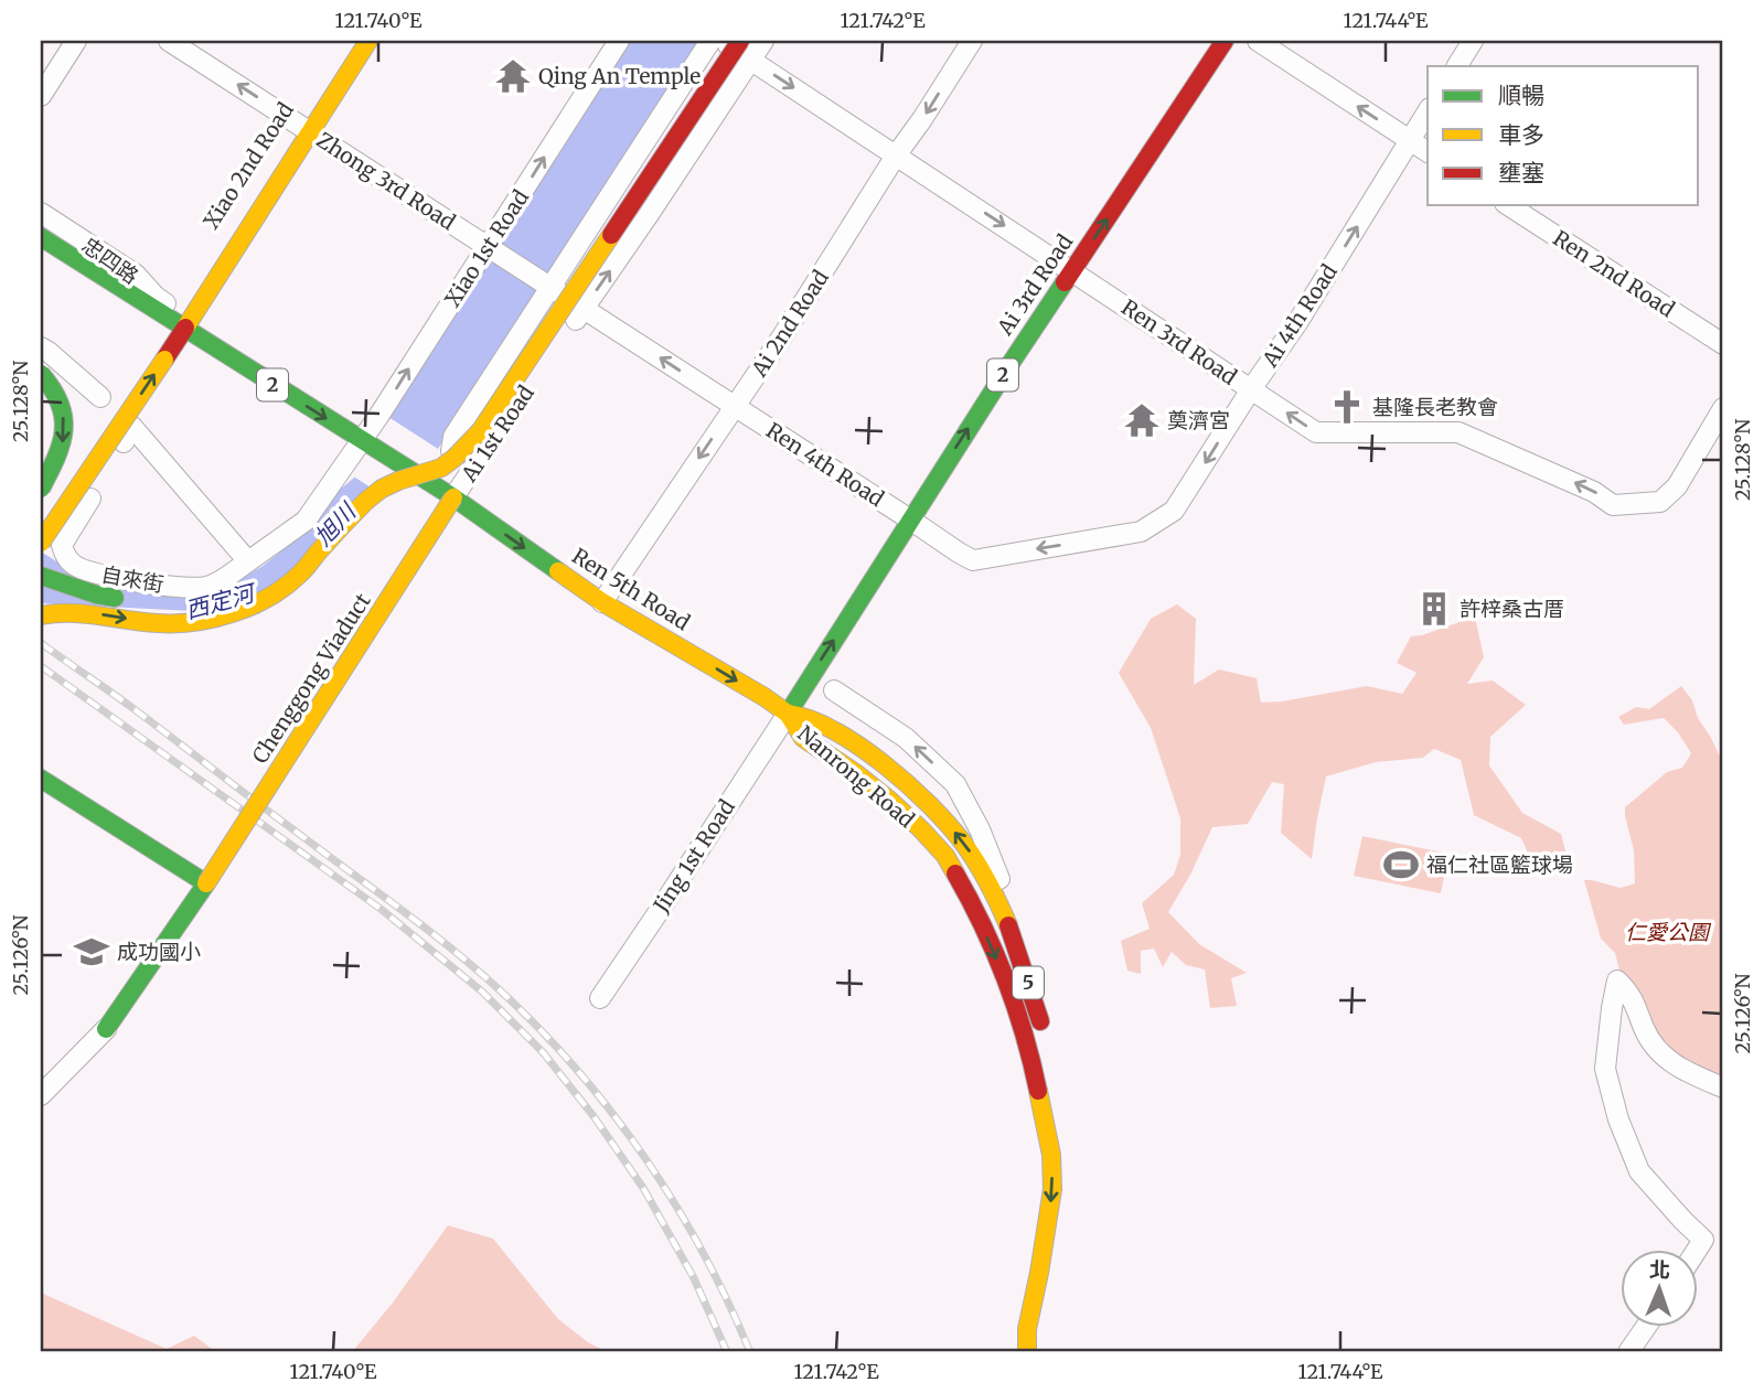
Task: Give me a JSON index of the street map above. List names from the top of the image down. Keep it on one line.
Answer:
{"streets":{"main road":["Xiao 2nd Road","Ai 3rd Road","2","Ren 5th Road","Chenggong Viaduct","Nanrong Road","5"],"street":["Zhong 3rd Road","Xiao 1st Road","忠四路","Ren 2nd Road","Ai 4th Road","Ai 2nd Road","Ren 3rd Road","Ai 1st Road","Ren 4th Road","自來街","Jing 1st Road"]},"crossings":[["Xiao 2nd Road","Zhong 3rd Road"],["Zhong 3rd Road","Xiao 1st Road"],["Zhong 3rd Road","Ai 1st Road"],["Zhong 3rd Road","Ren 4th Road"],["Xiao 1st Road","2"],["Xiao 1st Road","自來街"],["忠四路","2"],["Ai 3rd Road","Ren 3rd Road"],["Ai 3rd Road","Ren 4th Road"],["Ai 3rd Road","Ren 5th Road"],["Ai 3rd Road","Nanrong Road"],["Ai 3rd Road","Jing 1st Road"],["Ai 4th Road","Ren 3rd Road"],["Ai 4th Road","Ren 4th Road"],["Ai 2nd Road","Ren 3rd Road"],["Ai 2nd Road","Ren 4th Road"],["Ai 2nd Road","Ren 5th Road"],["Ren 3rd Road","Ai 1st Road"],["2","Ai 1st Road"],["2","自來街"],["2","Ren 5th Road"],["2","Chenggong Viaduct"],["Ai 1st Road","Ren 4th Road"],["Ai 1st Road","Ren 5th Road"],["Ai 1st Road","Chenggong Viaduct"],["Ren 5th Road","Chenggong Viaduct"],["Ren 5th Road","Nanrong Road"],["Ren 5th Road","Jing 1st Road"],["Nanrong Road","Jing 1st Road"]],"one_way":["Zhong 3rd Road","Xiao 1st Road","Ai 3rd Road","Ai 2nd Road","Ren 4th Road","Ren 5th Road"],"water":["旭川","西定河"],"parks":["仁愛公園"],"places":{"temple":["Qing An Temple","奠濟宮"],"church":["基隆長老教會"],"building":["許梓桑古厝"],"sports":["福仁社區籃球場"],"school or university":["成功國小"]},"legend":["順暢","車多","壅塞"],"north":"top","coordinates":["121.740°E","121.742°E","121.744°E","25.128°N","25.126°N"]}
